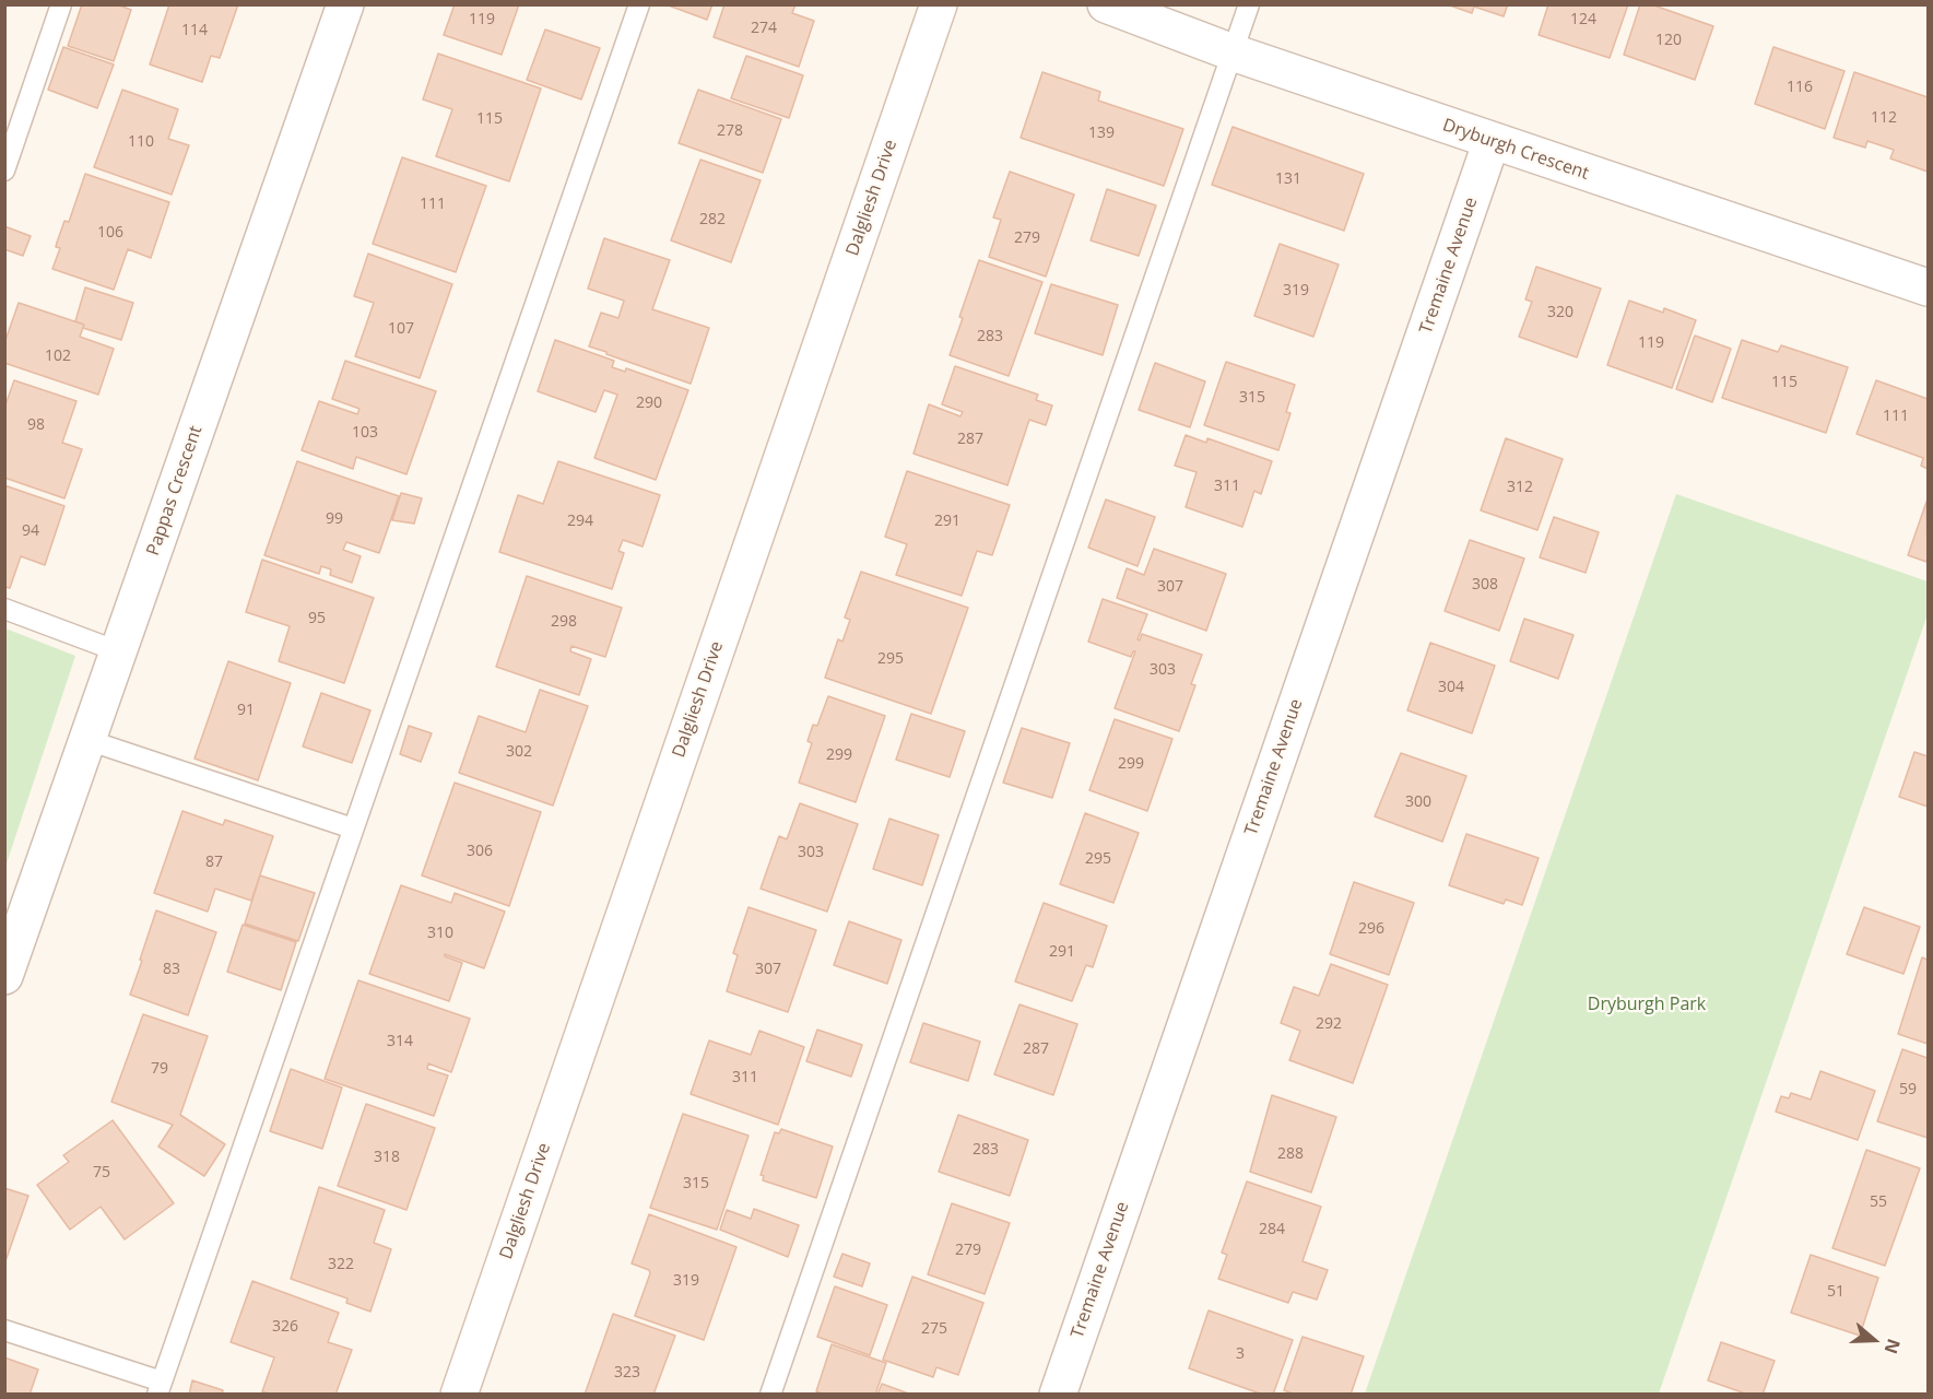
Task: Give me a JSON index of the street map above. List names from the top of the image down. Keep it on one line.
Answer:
{"streets":{"street":["Dryburgh Crescent","Dalgliesh Drive","Tremaine Avenue","Pappas Crescent"]},"crossings":[["Dryburgh Crescent","Tremaine Avenue"]],"parks":["Dryburgh Park"],"house_numbers":["119","124","274","114","120","116","112","115","278","139","110","131","111","282","106","279","319","320","107","283","119","102","115","315","290","111","98","103","287","311","312","99","294","291","94","308","307","95","298","295","303","304","91","302","299","299","300","306","303","295","87","296","310","291","83","307","292","314","287","79","311","59","283","288","318","75","315","55","284","279","322","319","51","326","275","3","323"],"north":"right"}
